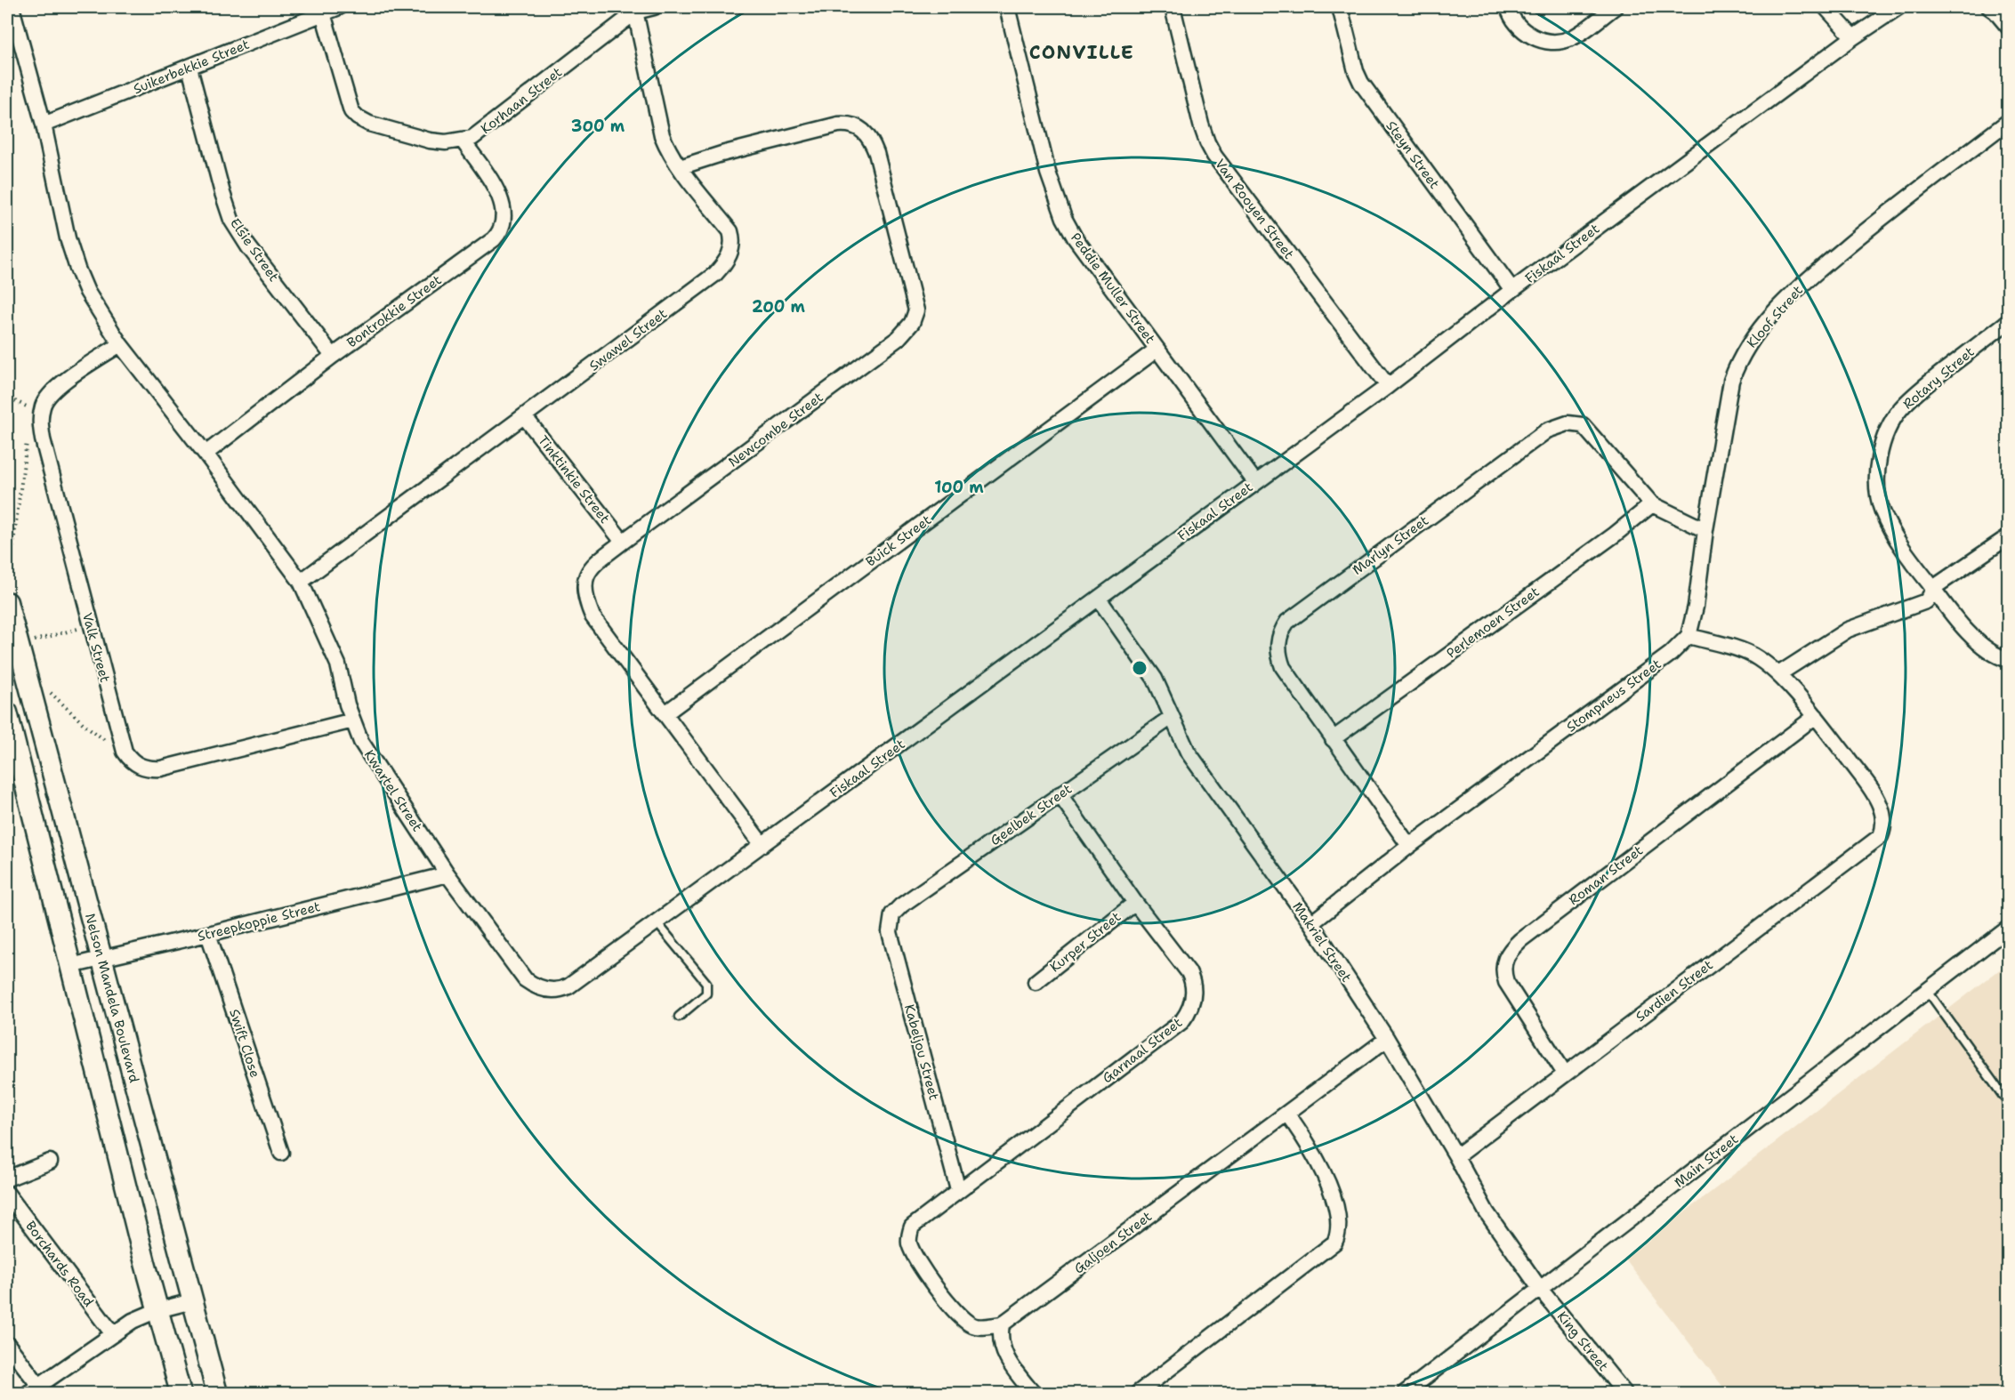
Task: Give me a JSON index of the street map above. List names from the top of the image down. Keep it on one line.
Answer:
{"streets":{"street":["Suikerbekkie Street","Korhaan Street","Steyn Street","Van Rooyen Street","Elsie Street","Fiskaal Street","Peddie Muller Street","Bontrokkie Street","Kloof Street","Swawel Street","Rotary Street","Newcombe Street","Tinktinkie Street","Buick Street","Marlyn Street","Perlemoen Street","Valk Street","Stompneus Street","Kwartel Street","Geelbek Street","Roman Street","Streepkoppie Street","Kurper Street","Makriel Street","Sardien Street","Nelson Mandela Boulevard","Swift Close","Garnaal Street","Kabeljou Street","Main Street","Galjoen Street","Borchards Road","King Street"]},"crossings":[["Suikerbekkie Street","Korhaan Street"],["Suikerbekkie Street","Elsie Street"],["Suikerbekkie Street","Kwartel Street"],["Korhaan Street","Bontrokkie Street"],["Korhaan Street","Swawel Street"],["Steyn Street","Fiskaal Street"],["Van Rooyen Street","Fiskaal Street"],["Elsie Street","Bontrokkie Street"],["Fiskaal Street","Peddie Muller Street"],["Fiskaal Street","Newcombe Street"],["Fiskaal Street","Kwartel Street"],["Fiskaal Street","Makriel Street"],["Peddie Muller Street","Buick Street"],["Bontrokkie Street","Kwartel Street"],["Kloof Street","Marlyn Street"],["Kloof Street","Stompneus Street"],["Swawel Street","Newcombe Street"],["Swawel Street","Tinktinkie Street"],["Swawel Street","Kwartel Street"],["Newcombe Street","Tinktinkie Street"],["Newcombe Street","Buick Street"],["Marlyn Street","Perlemoen Street"],["Marlyn Street","Stompneus Street"],["Stompneus Street","Makriel Street"],["Kwartel Street","Streepkoppie Street"],["Geelbek Street","Makriel Street"],["Geelbek Street","Garnaal Street"],["Geelbek Street","Kabeljou Street"],["Roman Street","Sardien Street"],["Streepkoppie Street","Nelson Mandela Boulevard"],["Streepkoppie Street","Swift Close"],["Kurper Street","Garnaal Street"],["Makriel Street","Sardien Street"],["Makriel Street","Main Street"],["Makriel Street","Galjoen Street"],["Makriel Street","King Street"],["Garnaal Street","Kabeljou Street"],["Garnaal Street","Galjoen Street"],["Main Street","King Street"]],"districts":["CONVILLE"],"rings":["300 m","200 m","100 m"]}
